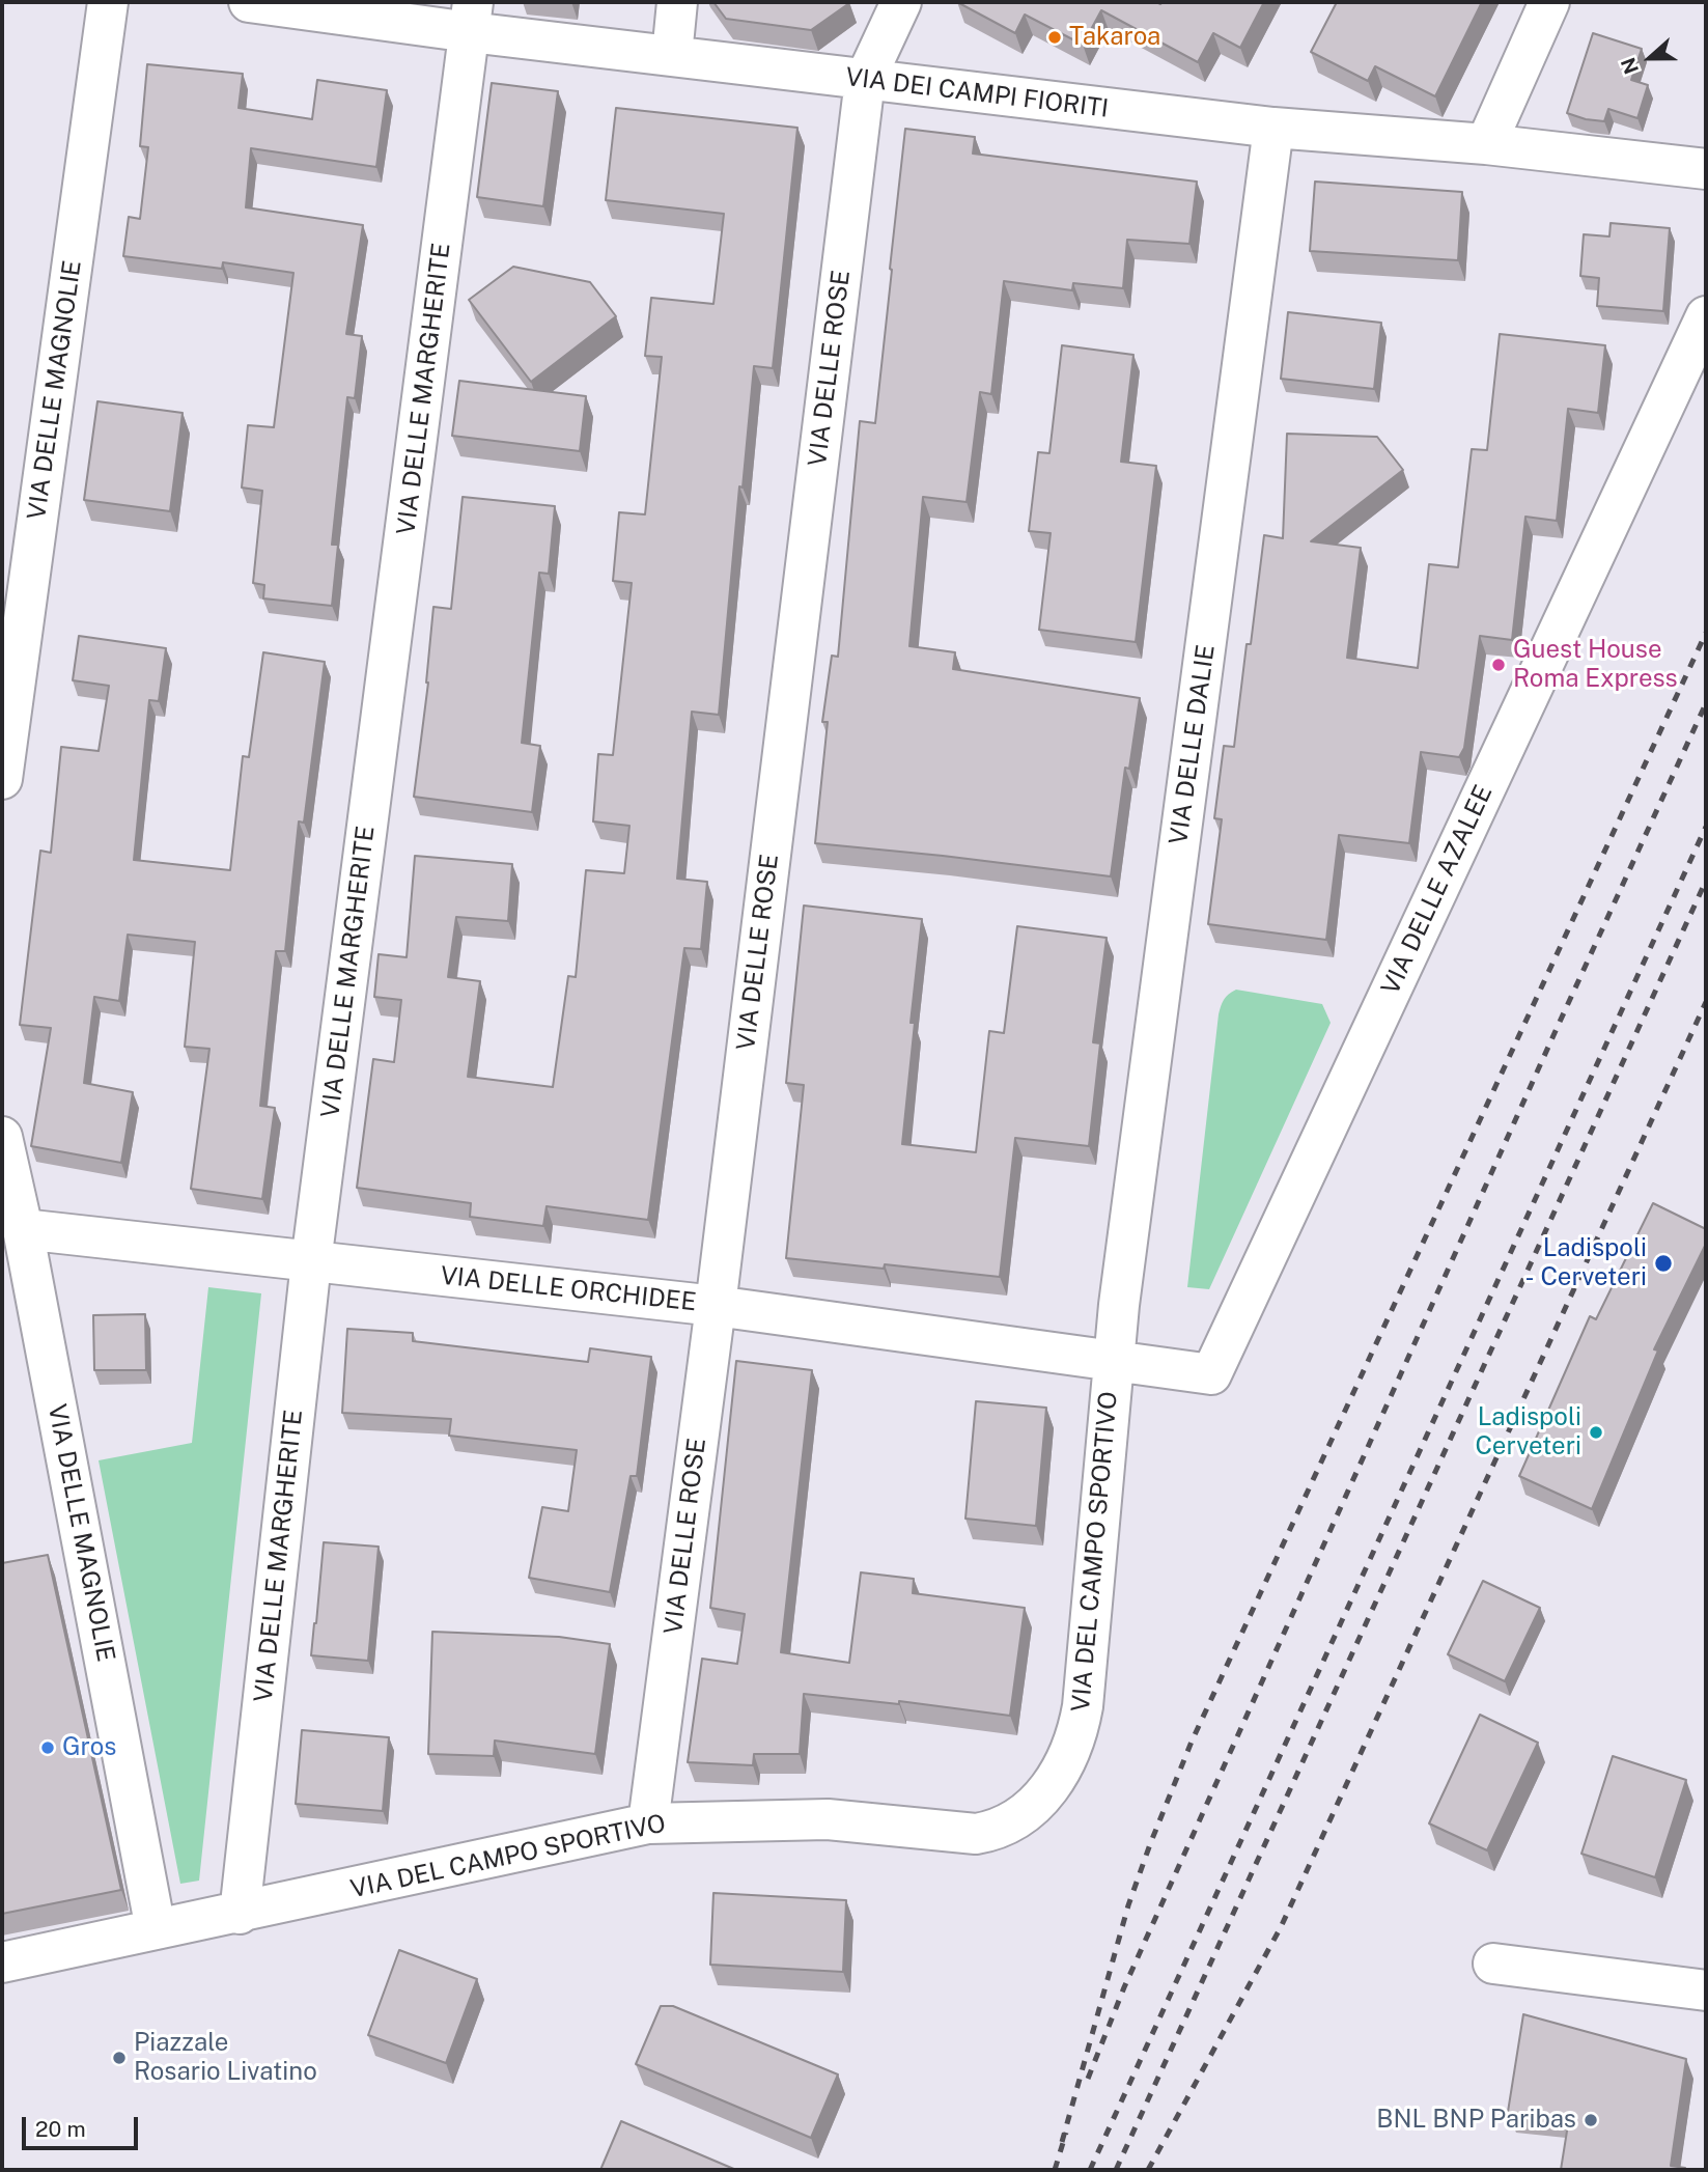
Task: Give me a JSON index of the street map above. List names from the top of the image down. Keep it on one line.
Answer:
{"streets":{"street":["VIA DEI CAMPI FIORITI","VIA DELLE ROSE","VIA DELLE MARGHERITE","VIA DELLE MAGNOLIE","VIA DELLE DALIE","VIA DELLE AZALEE","VIA DELLE ORCHIDEE","VIA DEL CAMPO SPORTIVO"]},"crossings":[["VIA DEI CAMPI FIORITI","VIA DELLE ROSE"],["VIA DEI CAMPI FIORITI","VIA DELLE MARGHERITE"],["VIA DEI CAMPI FIORITI","VIA DELLE DALIE"],["VIA DELLE ROSE","VIA DELLE ORCHIDEE"],["VIA DELLE ROSE","VIA DEL CAMPO SPORTIVO"],["VIA DELLE MARGHERITE","VIA DELLE ORCHIDEE"],["VIA DELLE MARGHERITE","VIA DEL CAMPO SPORTIVO"],["VIA DELLE MAGNOLIE","VIA DELLE ORCHIDEE"],["VIA DELLE MAGNOLIE","VIA DEL CAMPO SPORTIVO"],["VIA DELLE DALIE","VIA DELLE AZALEE"],["VIA DELLE DALIE","VIA DELLE ORCHIDEE"],["VIA DELLE DALIE","VIA DEL CAMPO SPORTIVO"],["VIA DELLE AZALEE","VIA DELLE ORCHIDEE"],["VIA DELLE AZALEE","VIA DEL CAMPO SPORTIVO"],["VIA DELLE ORCHIDEE","VIA DEL CAMPO SPORTIVO"]],"places":["Takaroa","Guest House Roma Express","Ladispoli - Cerveteri","Ladispoli Cerveteri","Gros","Piazzale Rosario Livatino","BNL BNP Paribas"],"scale_bar":"20 m","north":"left"}
